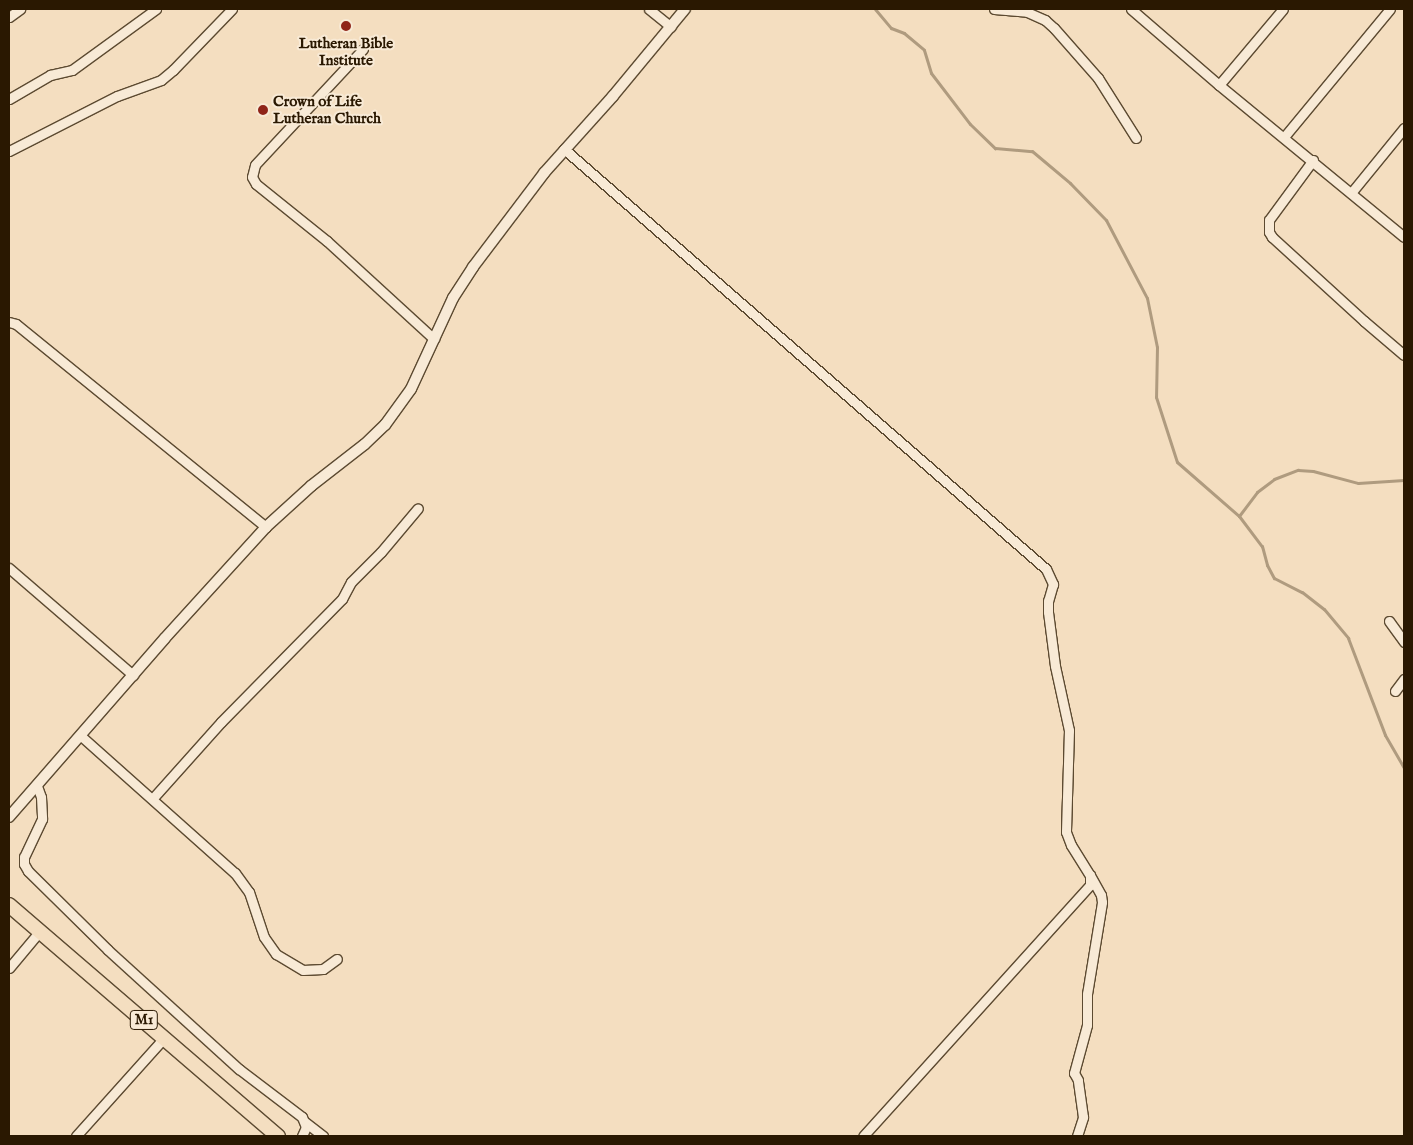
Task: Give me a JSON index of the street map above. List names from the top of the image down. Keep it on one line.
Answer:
{"streets":{"highway":["M1"]},"places":["Lutheran Bible Institute","Crown of Life Lutheran Church"]}
